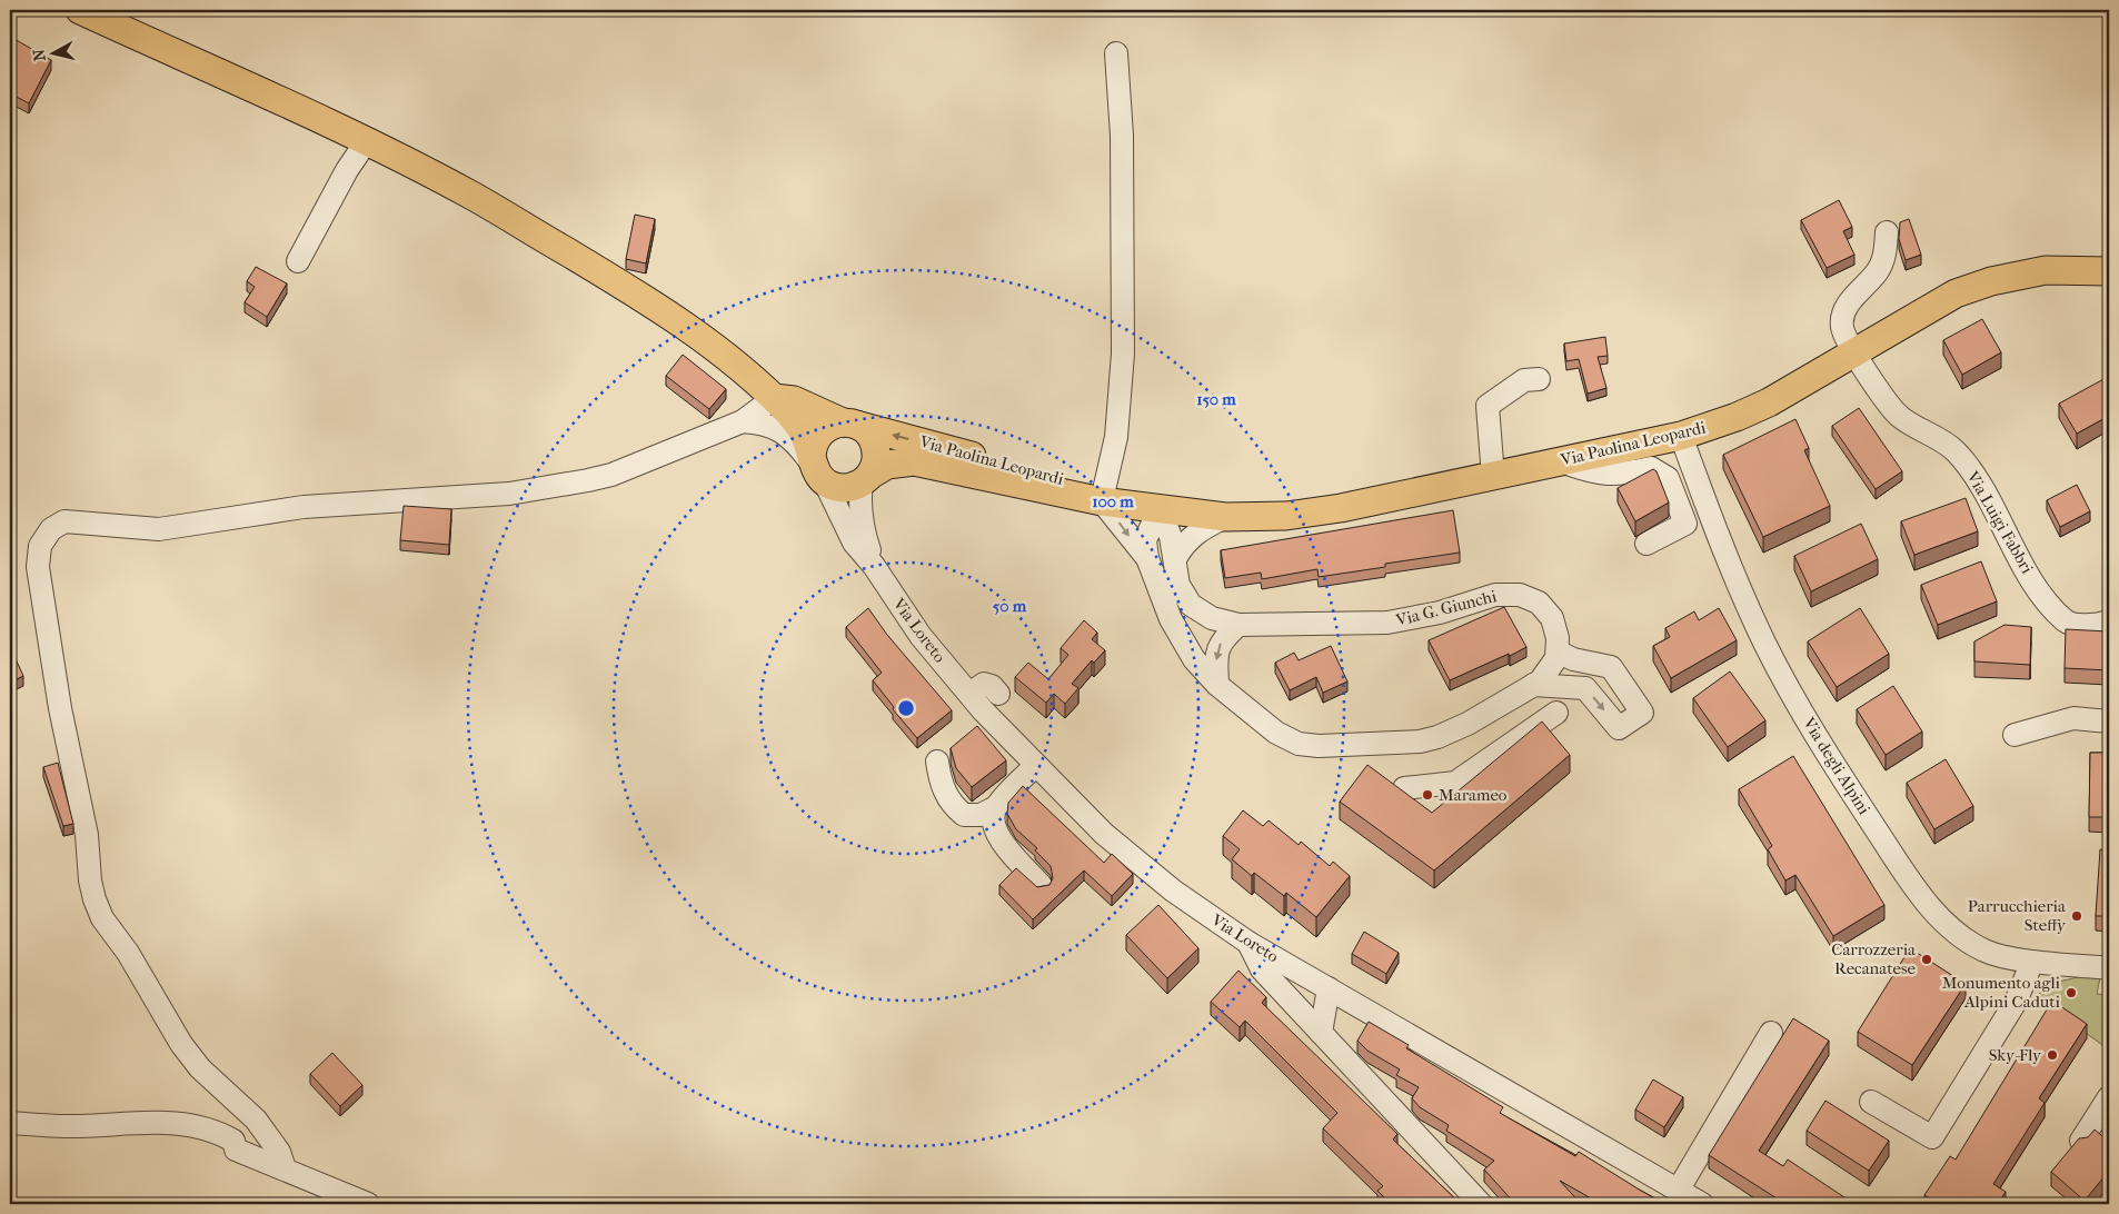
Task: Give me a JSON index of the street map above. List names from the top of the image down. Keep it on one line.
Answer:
{"streets":{"main road":["Via Paolina Leopardi"],"street":["Via Luigi Fabbri","Via G. Giunchi","Via Loreto","Via degli Alpini"]},"crossings":[["Via Paolina Leopardi","Via Luigi Fabbri"],["Via Paolina Leopardi","Via G. Giunchi"],["Via Paolina Leopardi","Via Loreto"],["Via Paolina Leopardi","Via degli Alpini"]],"places":["Marameo","Parrucchieria Steffy","Carrozzeria Recanatese","Monumento agli Alpini Caduti","Sky-Fly"],"north":"left","rings":["150 m","100 m","50 m"]}
